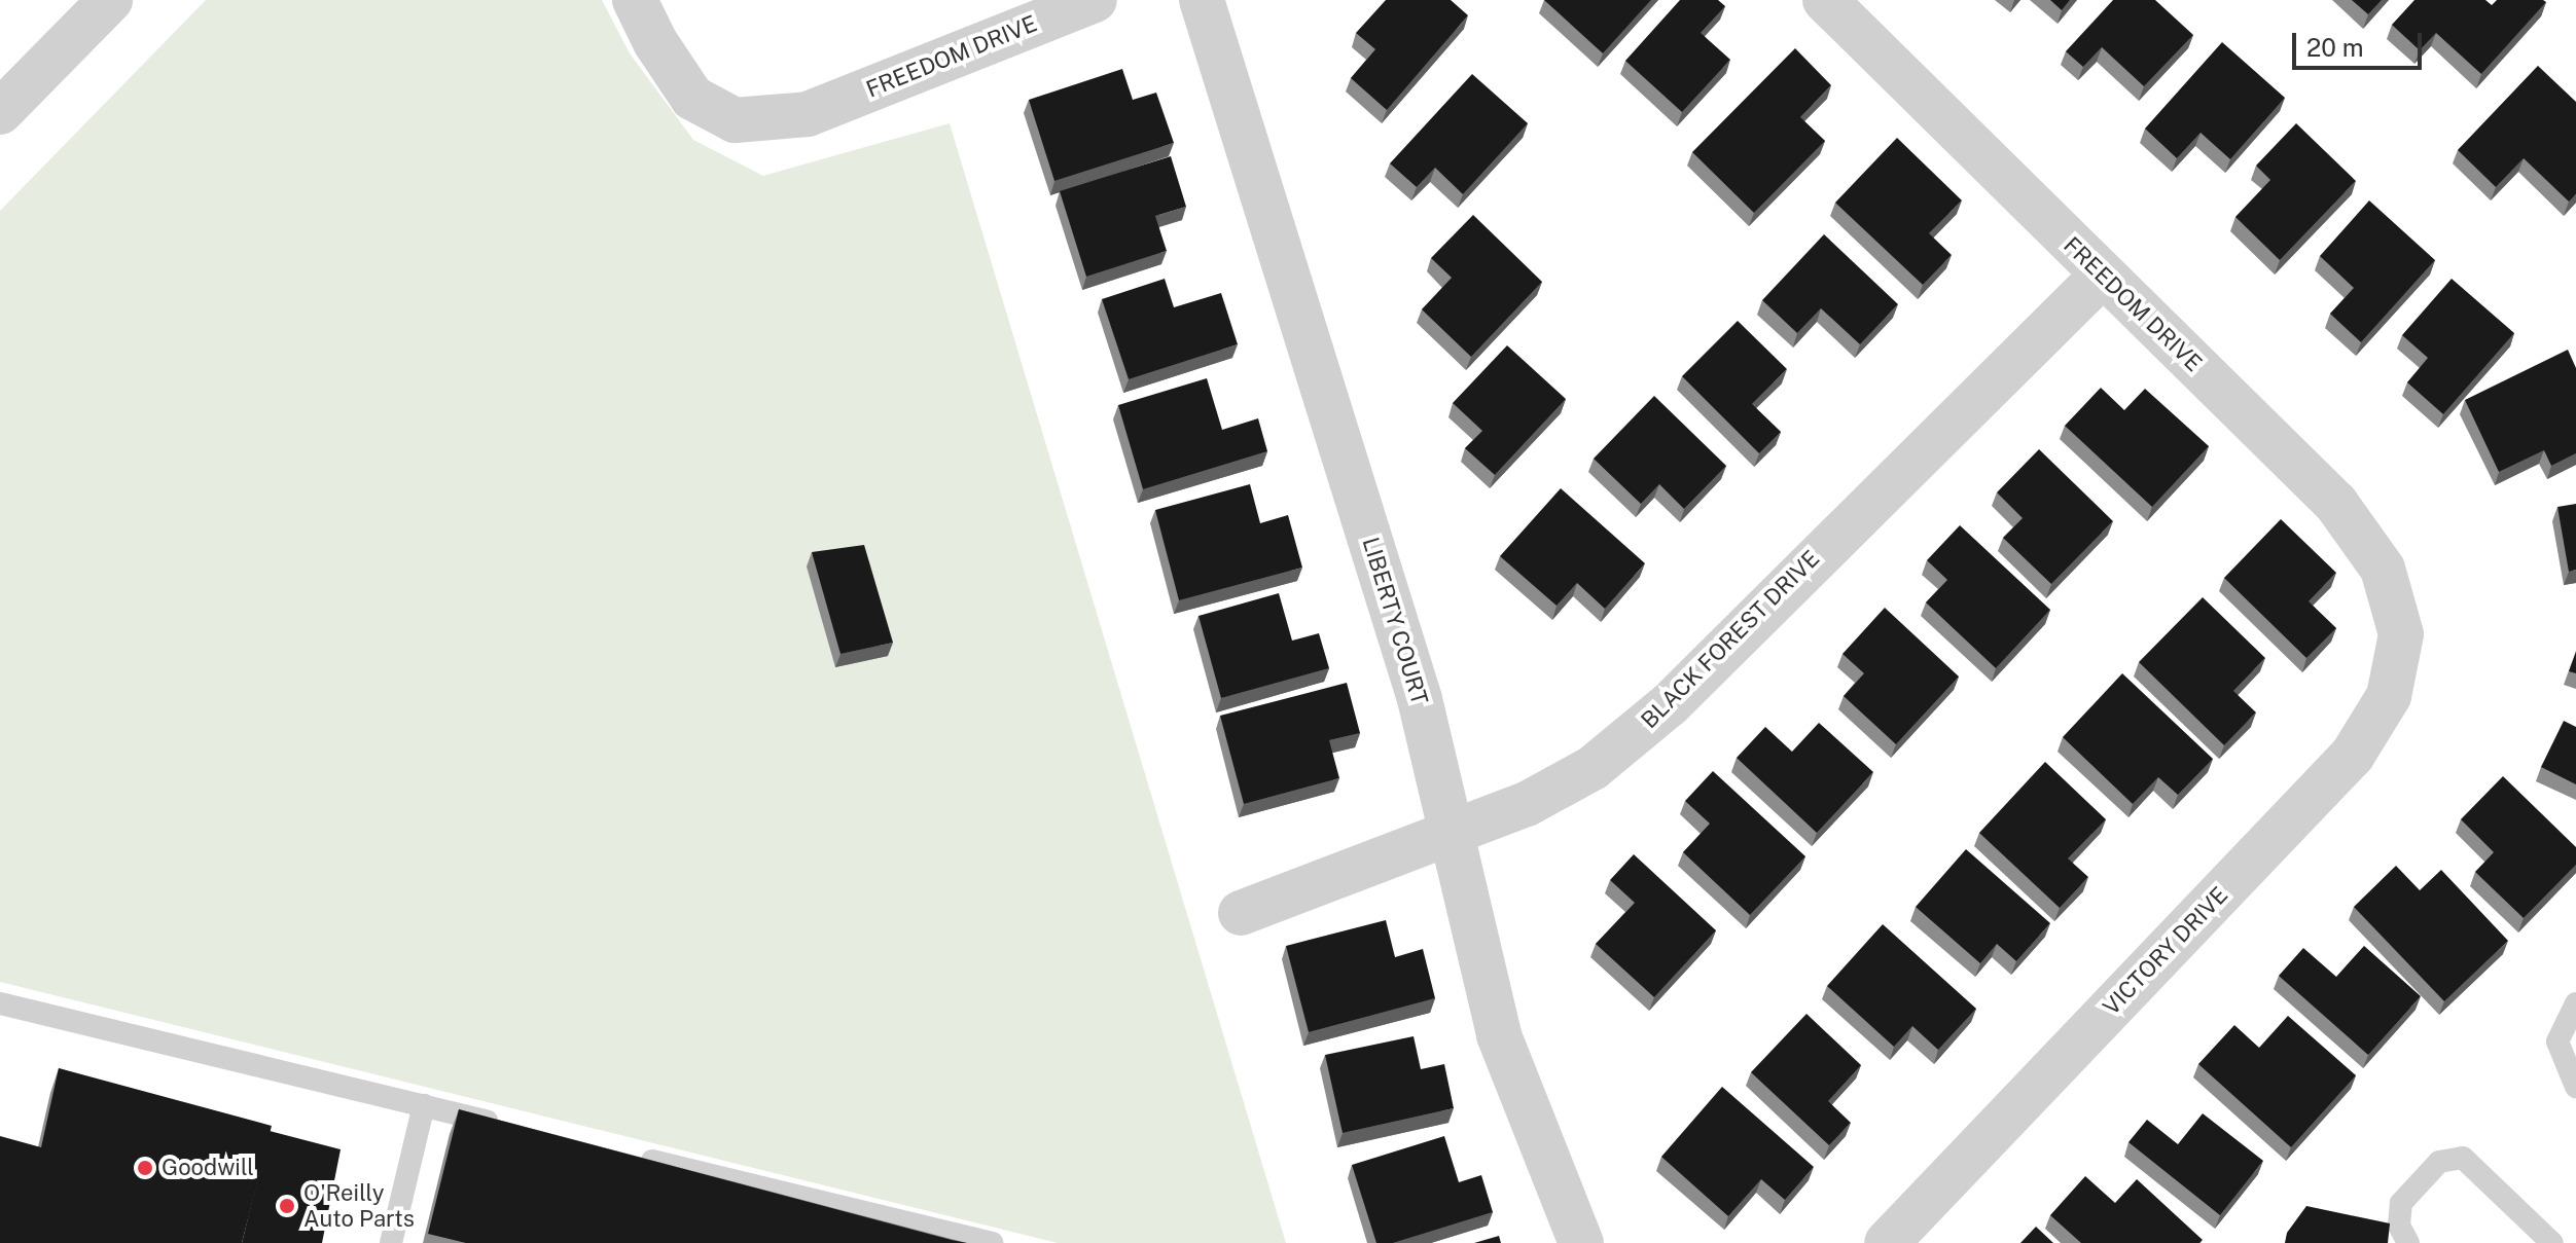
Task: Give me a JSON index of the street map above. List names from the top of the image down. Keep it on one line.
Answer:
{"streets":{"street":["FREEDOM DRIVE","LIBERTY COURT","BLACK FOREST DRIVE","VICTORY DRIVE"]},"crossings":[["FREEDOM DRIVE","BLACK FOREST DRIVE"],["FREEDOM DRIVE","VICTORY DRIVE"],["LIBERTY COURT","BLACK FOREST DRIVE"]],"places":["Goodwill","O'Reilly Auto Parts"],"scale_bar":"20 m"}
